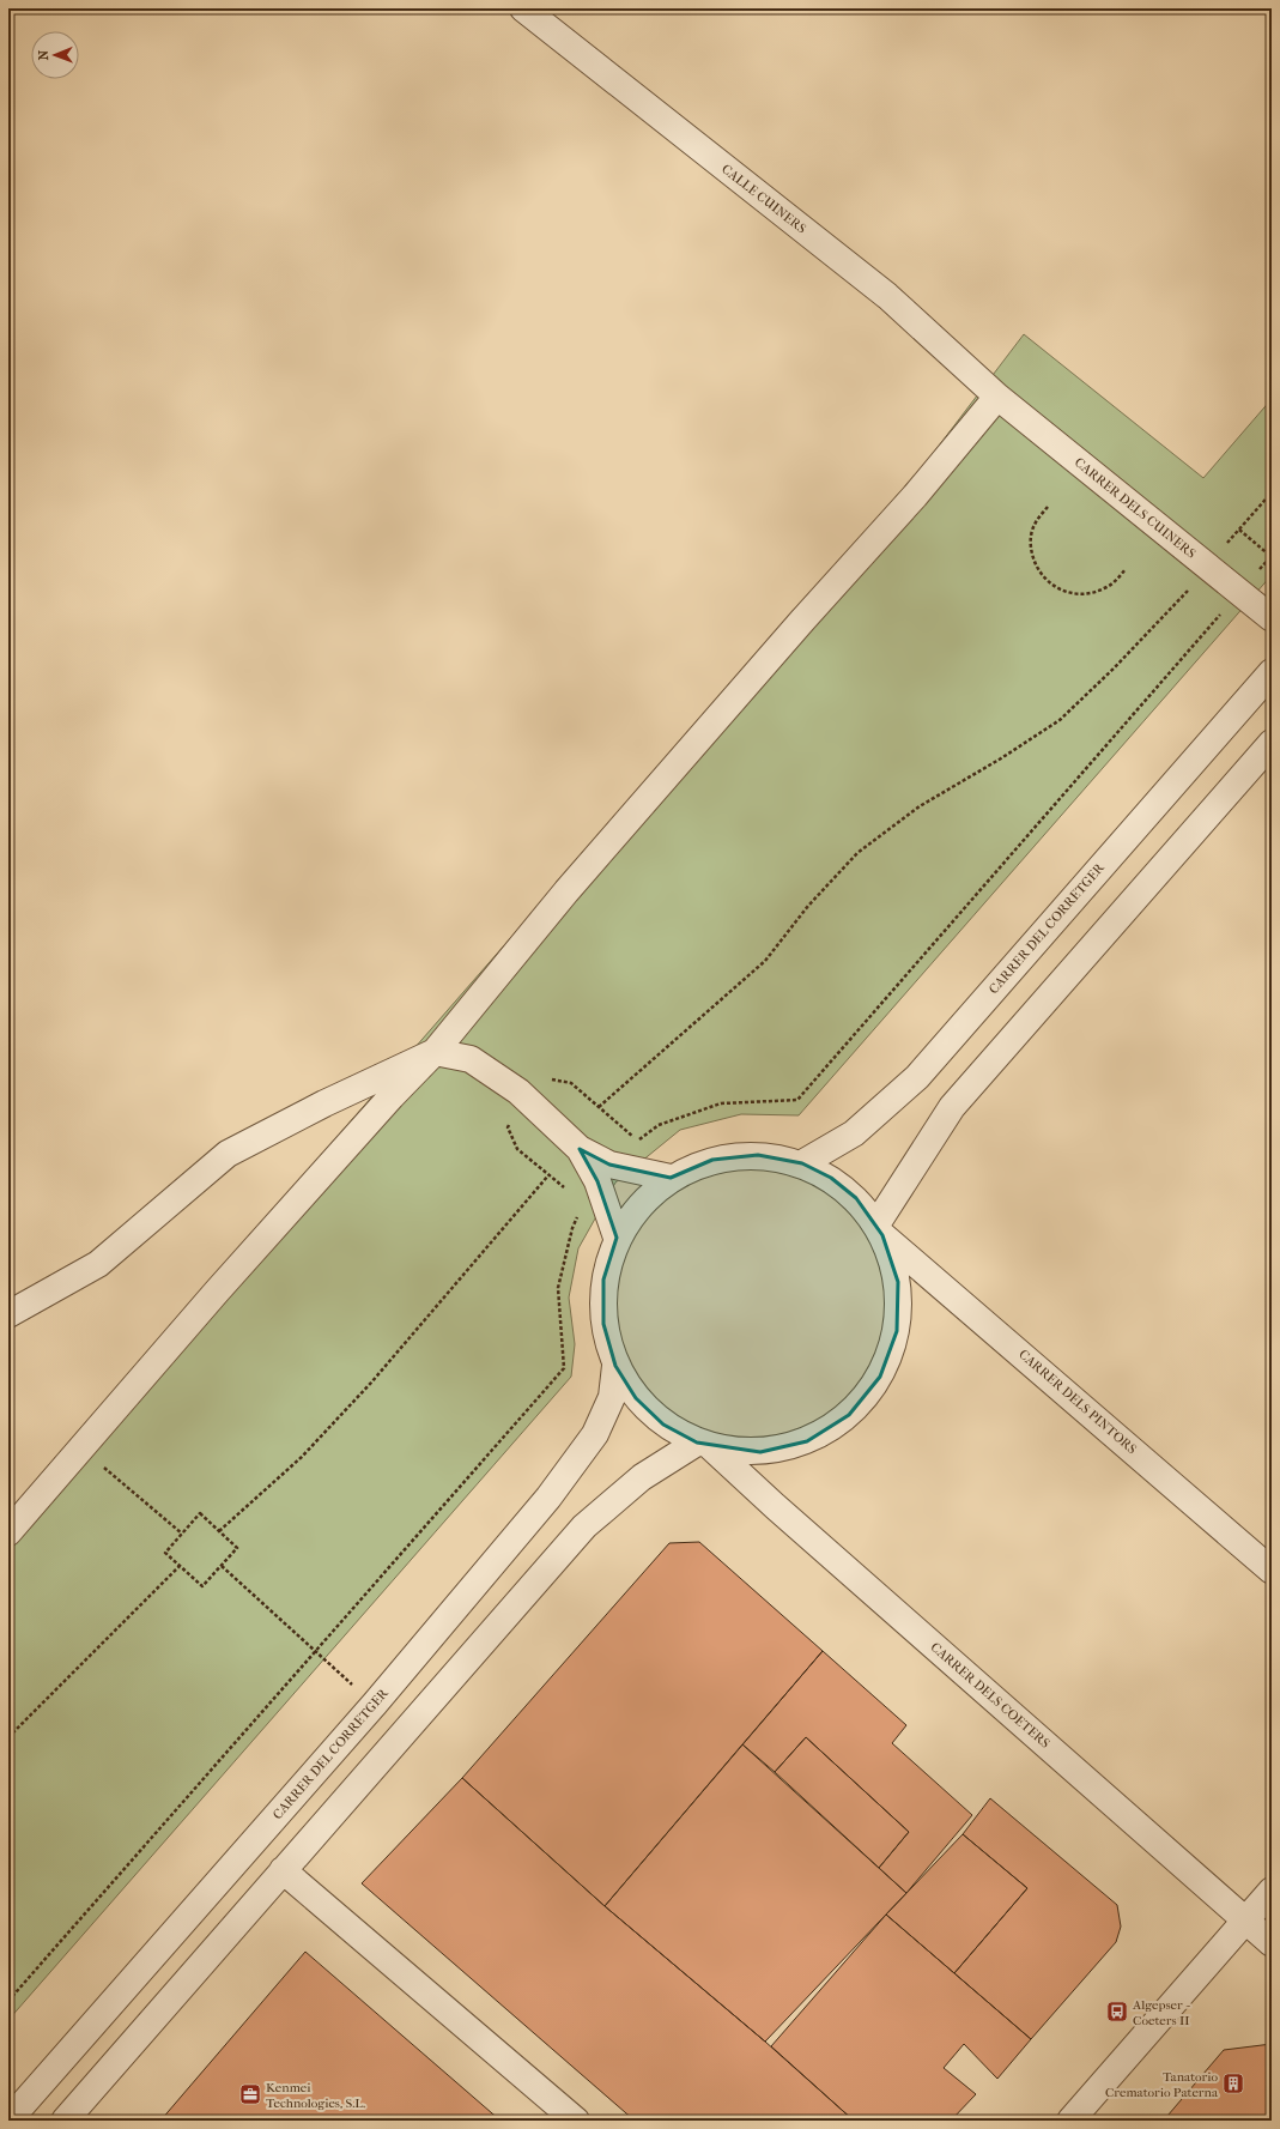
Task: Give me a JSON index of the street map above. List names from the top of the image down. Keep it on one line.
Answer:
{"streets":{"street":["CALLE CUINERS","CARRER DELS CUINERS","CARRER DEL CORRETGER","CARRER DELS PINTORS","CARRER DELS COETERS"]},"crossings":[["CALLE CUINERS","CARRER DELS CUINERS"]],"places":{"bus stop":["Algepser - Coeters II"],"building":["Tanatorio Crematorio Paterna"],"office":["Kenmei Technologies, S.L."]},"north":"left"}
